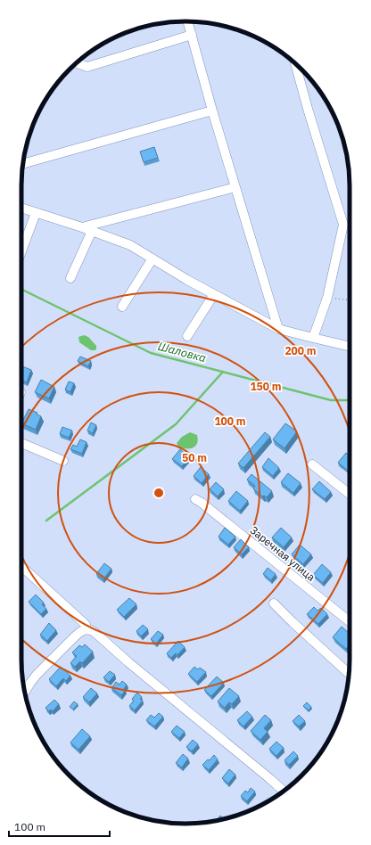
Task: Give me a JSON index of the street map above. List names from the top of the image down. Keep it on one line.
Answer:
{"streets":{"street":["Заречная улица"]},"water":["Шаловка"],"scale_bar":"100 m","rings":["200 m","150 m","100 m","50 m"]}
